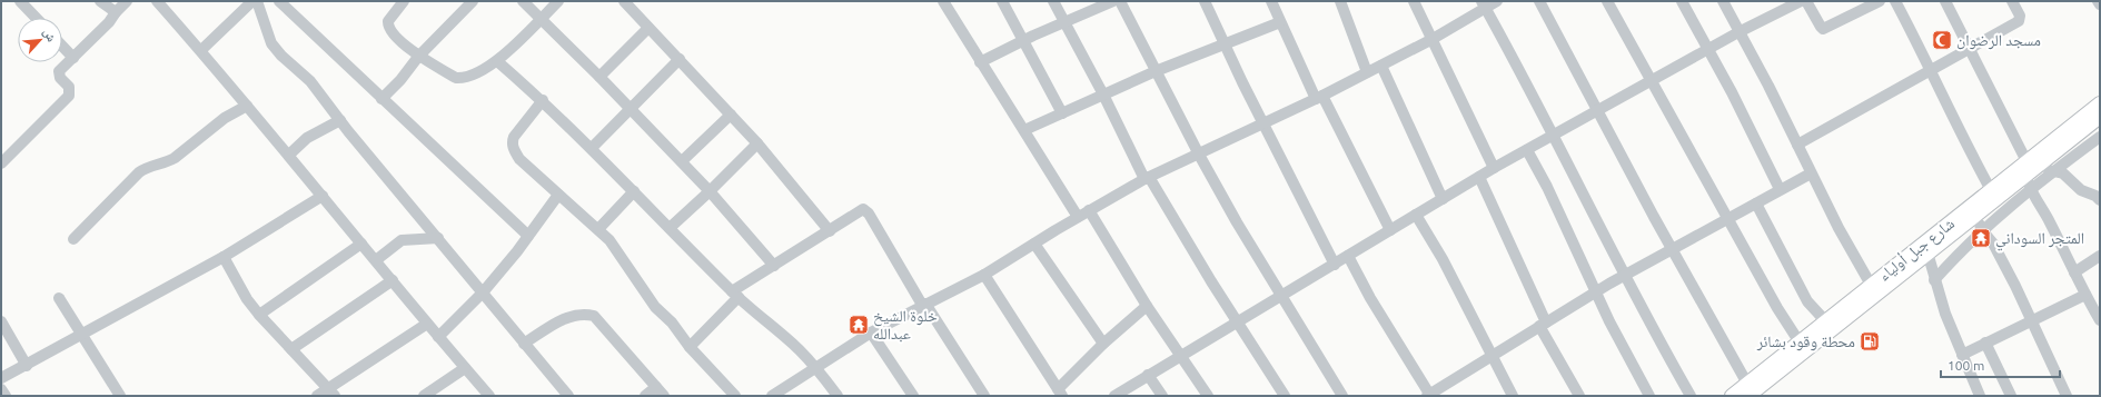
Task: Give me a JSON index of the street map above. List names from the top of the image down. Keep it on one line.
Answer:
{"streets":{"main road":["شارع جبل أولياء"]},"places":{"mosque":["مسجد الرضوان"],"temple":["المتجر السوداني","خلوة الشيخ عبدالله"],"fuel station":["محطة وقود بشائر"]},"scale_bar":"100 m","north":"top right"}
